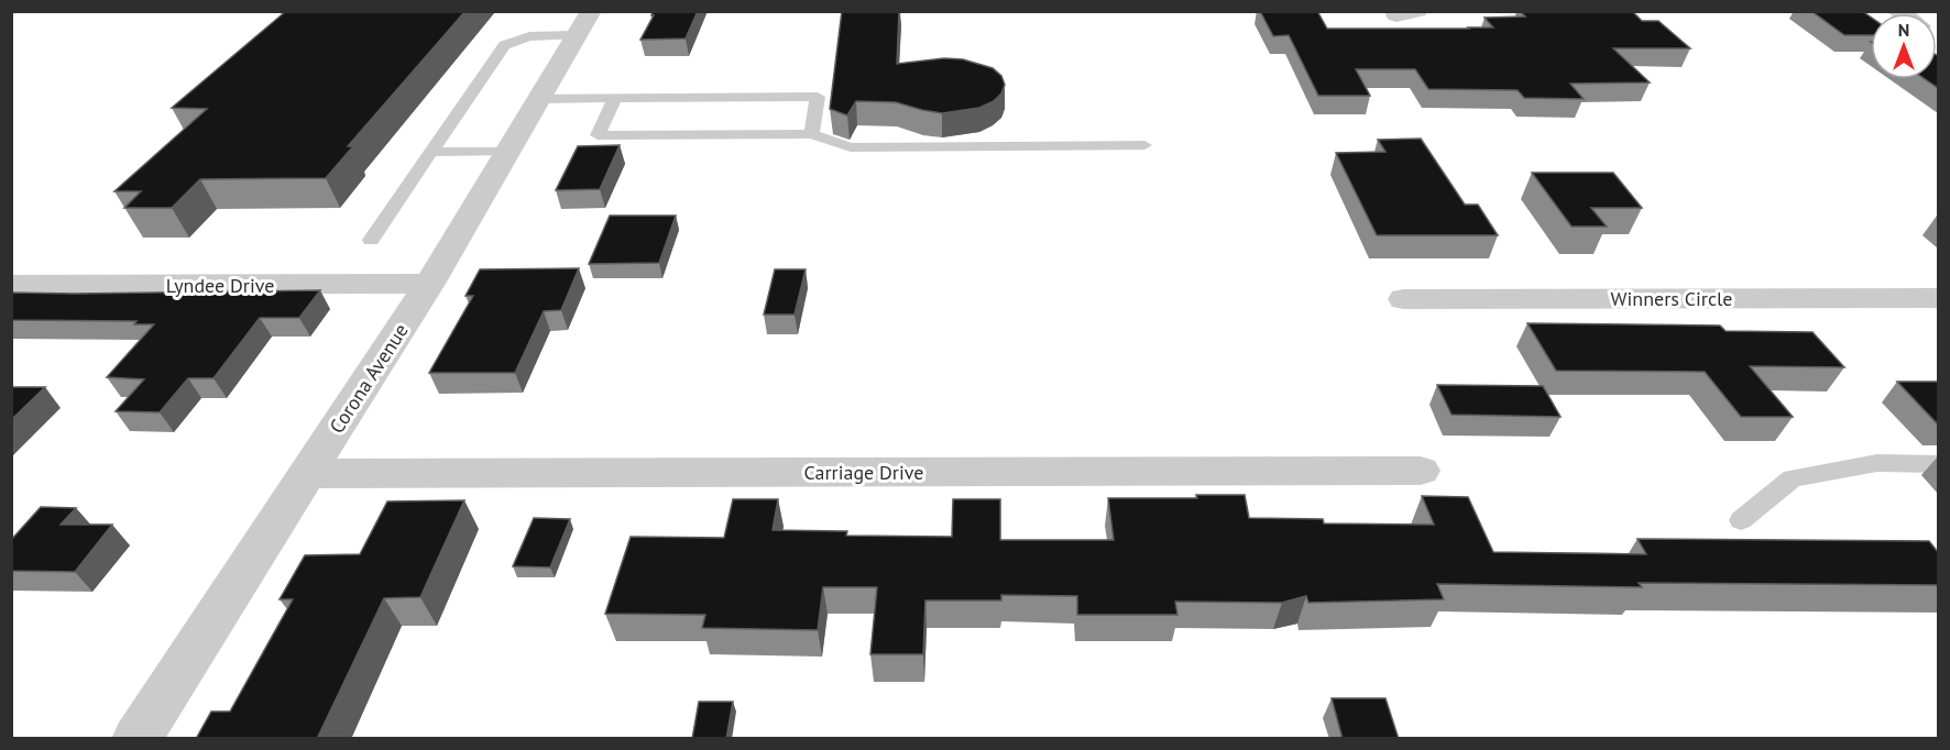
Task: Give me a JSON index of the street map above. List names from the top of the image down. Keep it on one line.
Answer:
{"streets":{"street":["Lyndee Drive","Winners Circle","Corona Avenue","Carriage Drive"]},"crossings":[["Lyndee Drive","Corona Avenue"],["Corona Avenue","Carriage Drive"]],"north":"top"}
